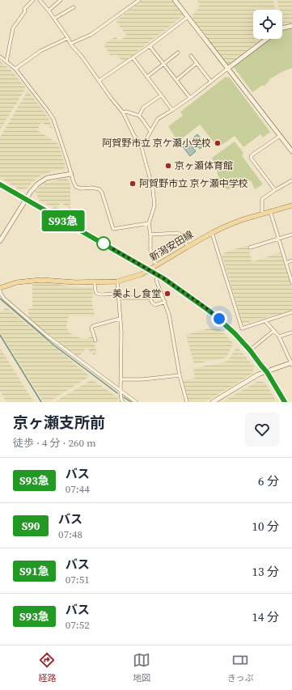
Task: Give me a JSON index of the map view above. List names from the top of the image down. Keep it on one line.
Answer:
{"streets":{"main road":["新潟安田線"]},"places":["阿賀野市立 京ケ瀬小学校","京ヶ瀬体育館","阿賀野市立 京ケ瀬中学校","美よし食堂"],"lines":["bus line S93急"],"page":{"on_map":"S93急","heading":["京ヶ瀬支所前","徒歩 · 4 分 · 260 m"],"list":[{"mark":"S93急","name":"バス","note":"07:44","value":"6 分"},{"mark":"S90","name":"バス","note":"07:48","value":"10 分"},{"mark":"S91急","name":"バス","note":"07:51","value":"13 分"},{"mark":"S93急","name":"バス","note":"07:52","value":"14 分"}],"tabs":["経路","地図","きっぷ"]}}
